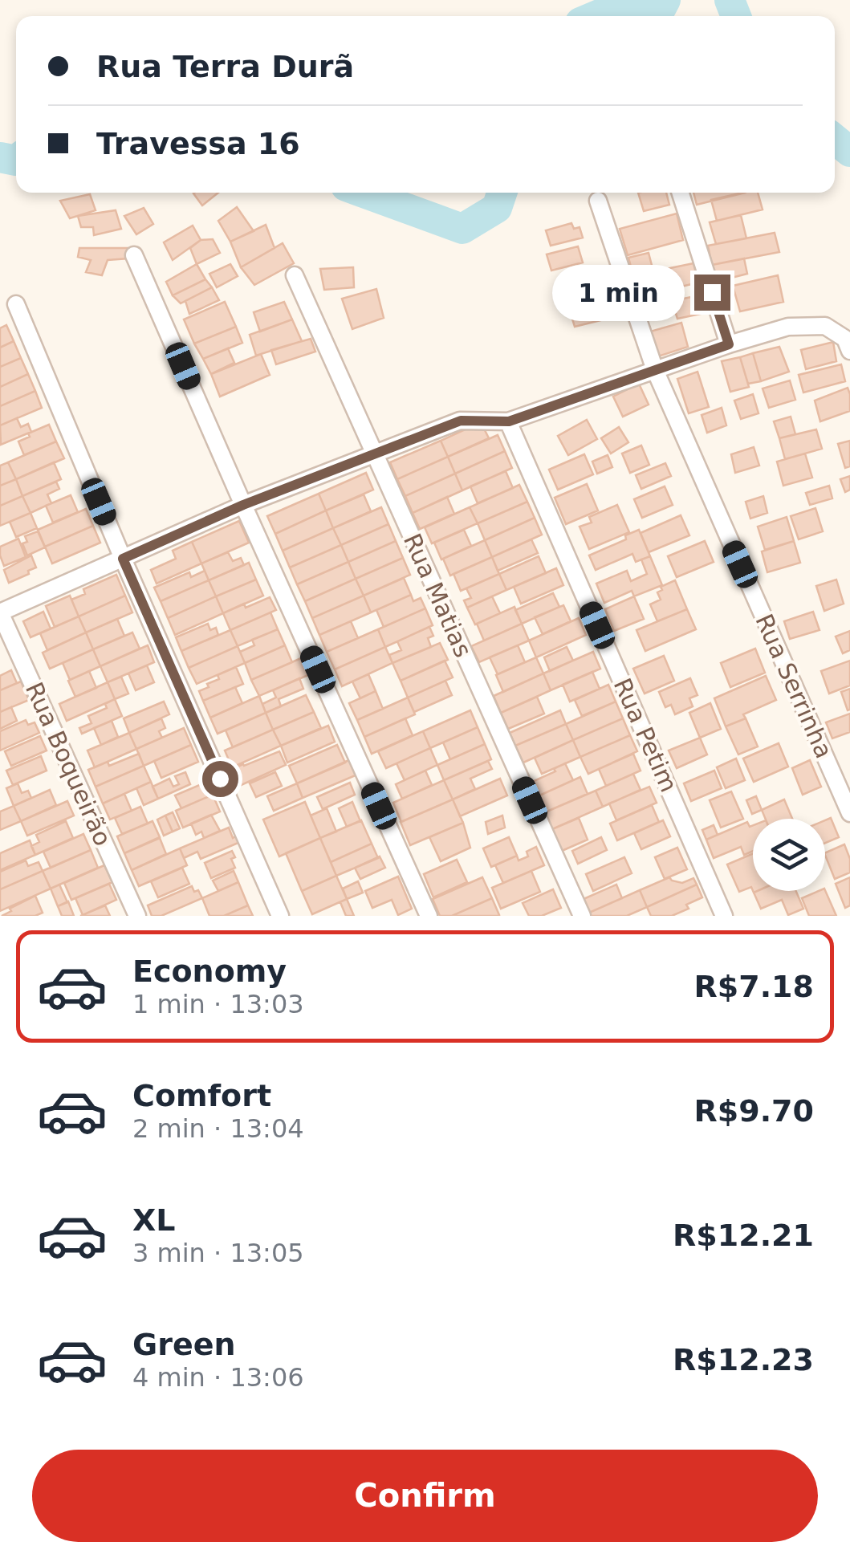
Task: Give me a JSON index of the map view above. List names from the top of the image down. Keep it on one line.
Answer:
{"streets":{"street":["Rua Matias","Rua Serrinha","Rua Petim","Rua Boqueirão"]},"page":{"banner":["Rua Terra Durã","Travessa 16"],"bubble":"1 min","list":[{"name":"Economy","note":"1 min · 13:03","value":"R$7.18"},{"name":"Comfort","note":"2 min · 13:04","value":"R$9.70"},{"name":"XL","note":"3 min · 13:05","value":"R$12.21"},{"name":"Green","note":"4 min · 13:06","value":"R$12.23"}],"buttons":"Confirm"}}
